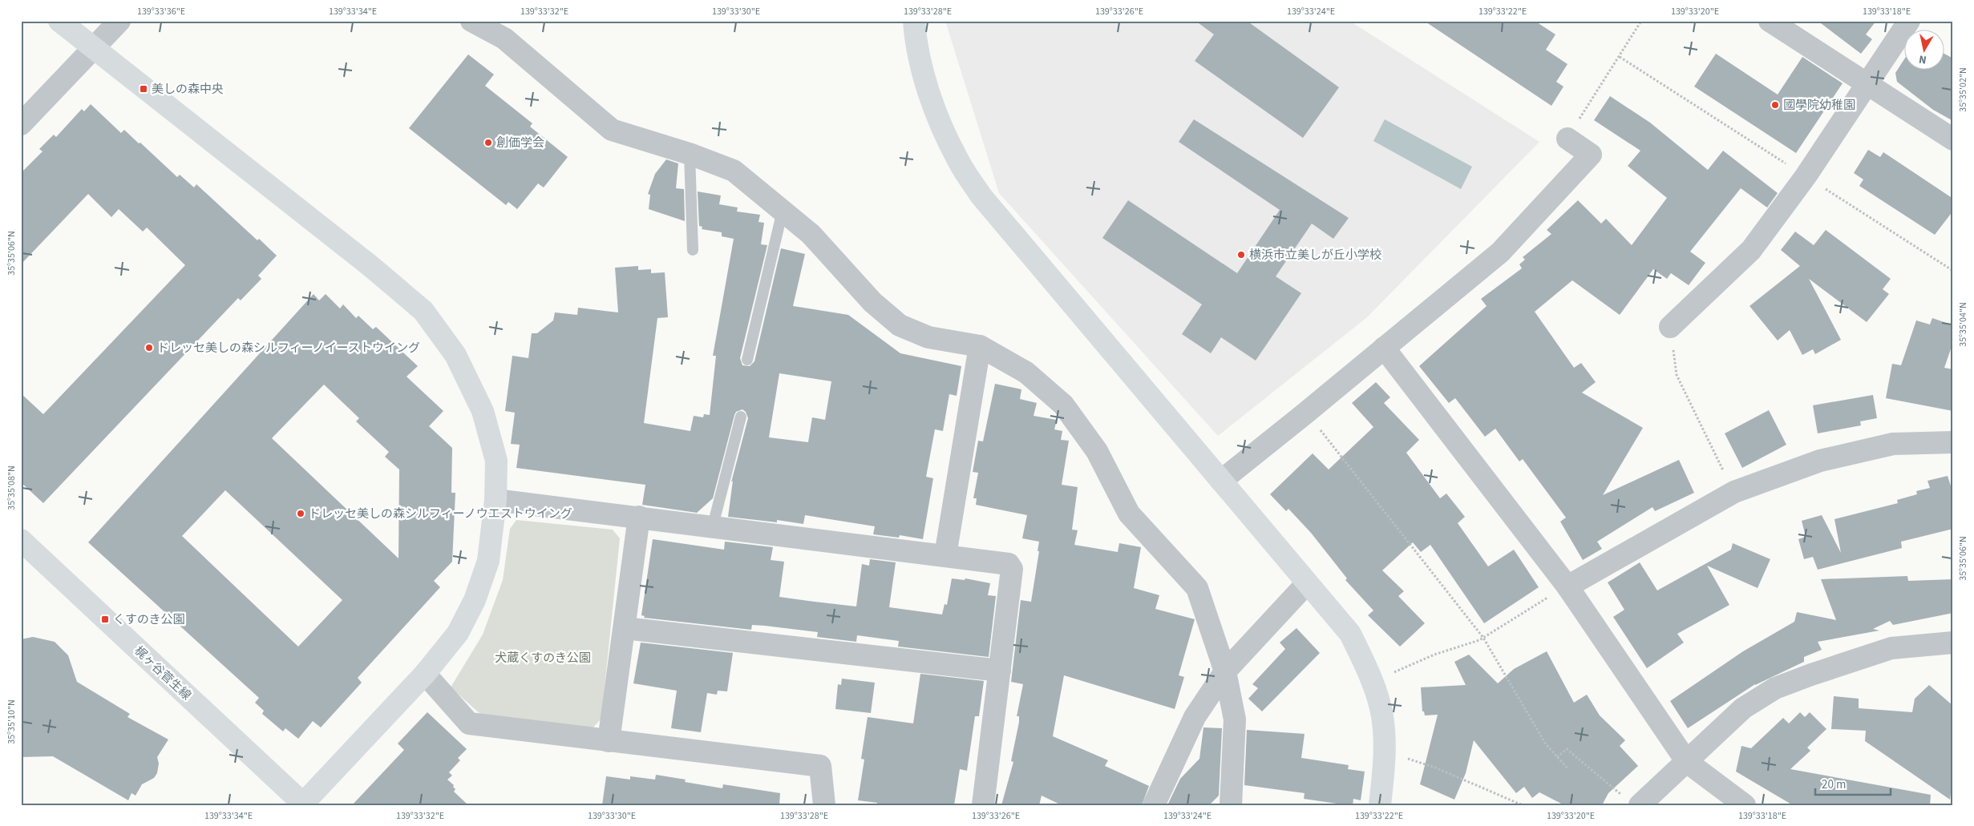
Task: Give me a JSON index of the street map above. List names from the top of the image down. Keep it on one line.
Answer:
{"streets":{"street":["梶ヶ谷菅生線"]},"parks":["犬蔵くすのき公園"],"places":{"transit":["美しの森中央","くすのき公園"],"other":["國學院幼稚園","創価学会","横浜市立美しが丘小学校","ドレッセ美しの森シルフィーノイーストウイング","ドレッセ美しの森シルフィーノウエストウイング"]},"scale_bar":"20 m","north":"bottom","coordinates":["139°33'36\"E","139°33'34\"E","139°33'32\"E","139°33'30\"E","139°33'28\"E","139°33'26\"E","139°33'24\"E","139°33'22\"E","139°33'20\"E","139°33'18\"E","35°35'02\"N","35°35'06\"N","35°35'04\"N","35°35'08\"N","35°35'10\"N"]}
